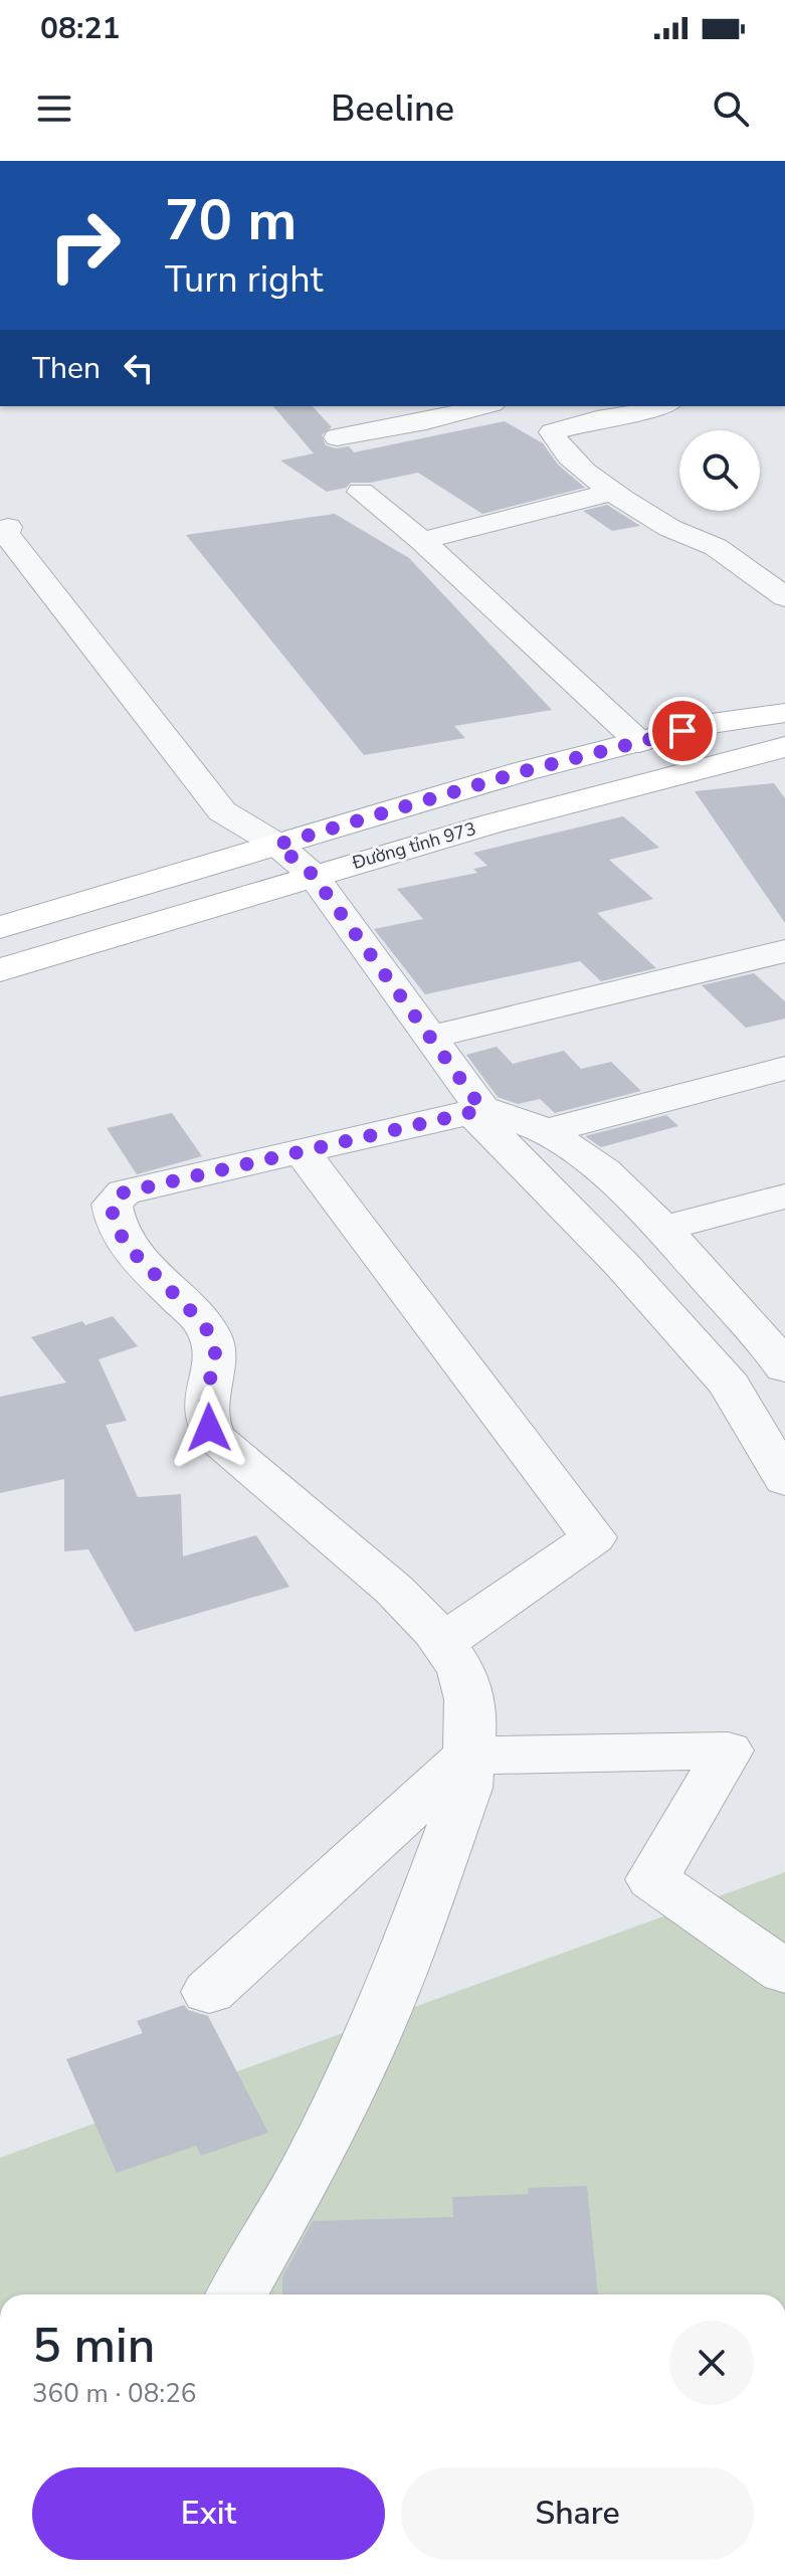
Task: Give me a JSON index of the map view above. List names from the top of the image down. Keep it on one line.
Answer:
{"streets":{"main road":["Đường tỉnh 973"]},"page":{"status":"08:21","header":"Beeline","turn":["70 m","Turn right"],"then":"Then","heading":["5 min","360 m · 08:26"],"buttons":["Exit","Share"]}}
